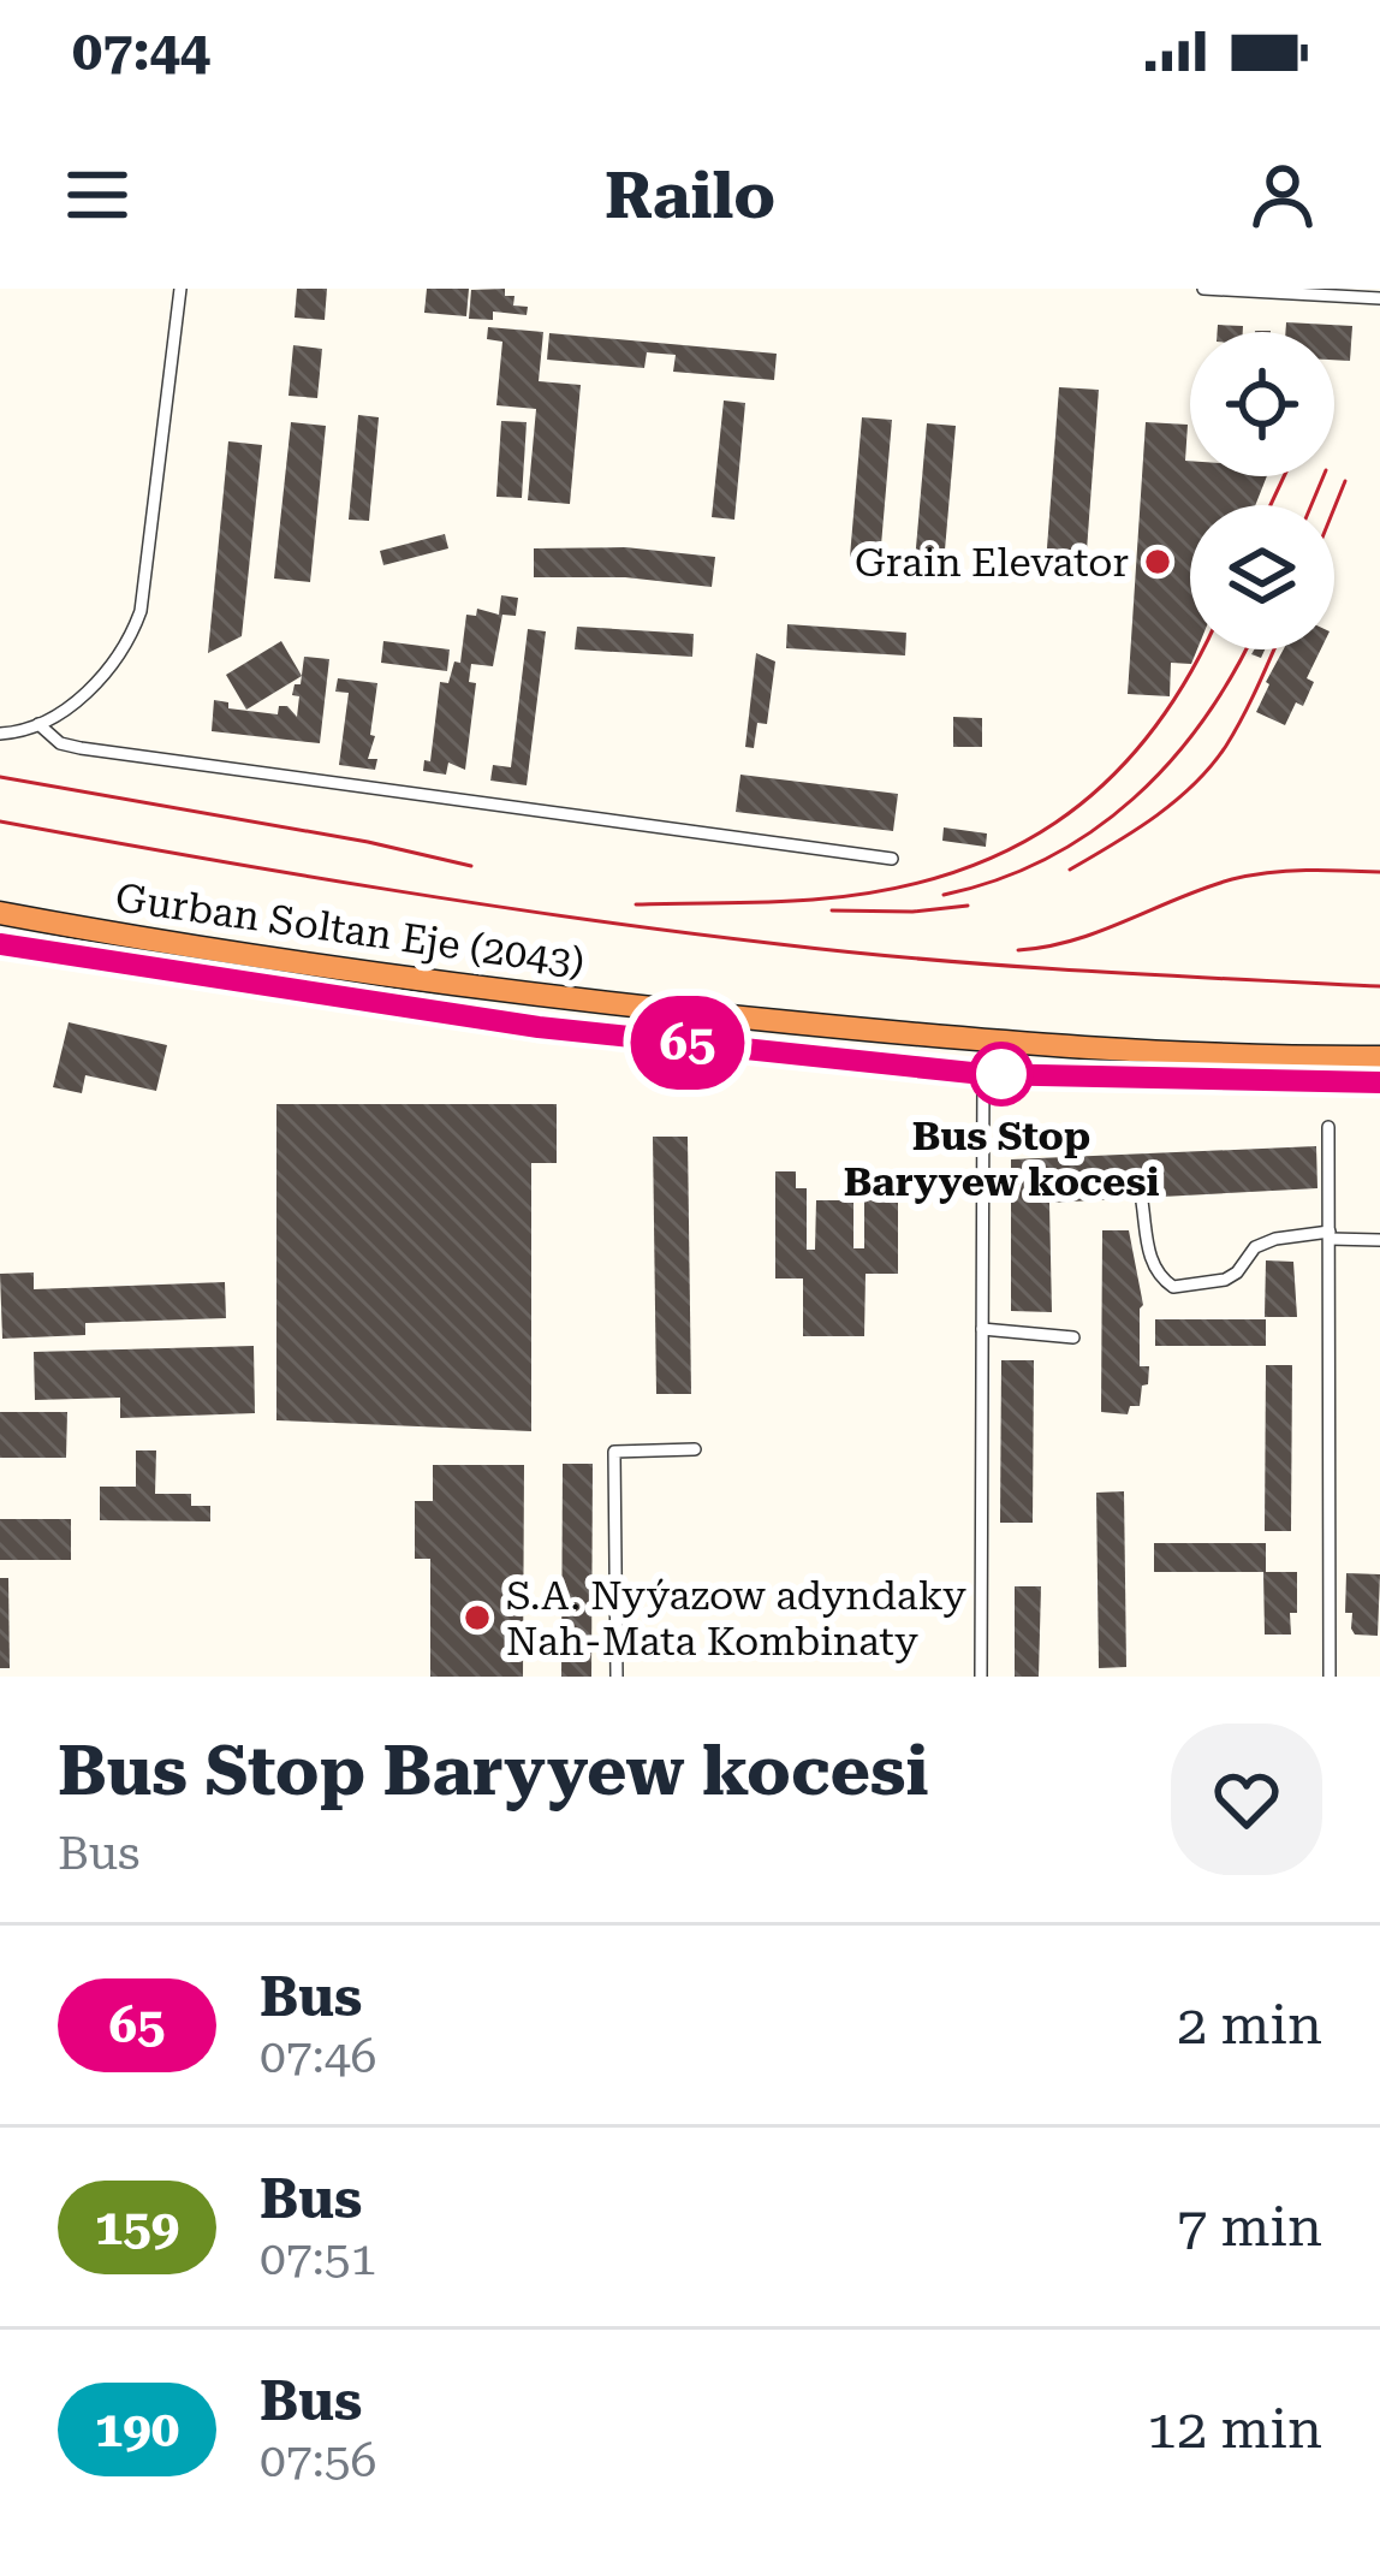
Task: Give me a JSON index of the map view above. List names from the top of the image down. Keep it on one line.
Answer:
{"streets":{"highway":["Gurban Soltan Eje (2043)"]},"places":["Grain Elevator","Bus Stop Baryyew kocesi","S.A. Nyýazow adyndaky Nah-Mata Kombinaty"],"lines":["bus line 65"],"page":{"status":"07:44","header":"Railo","on_map":"65","heading":["Bus Stop Baryyew kocesi","Bus"],"list":[{"mark":"65","name":"Bus","note":"07:46","value":"2 min"},{"mark":"159","name":"Bus","note":"07:51","value":"7 min"},{"mark":"190","name":"Bus","note":"07:56","value":"12 min"}]}}
